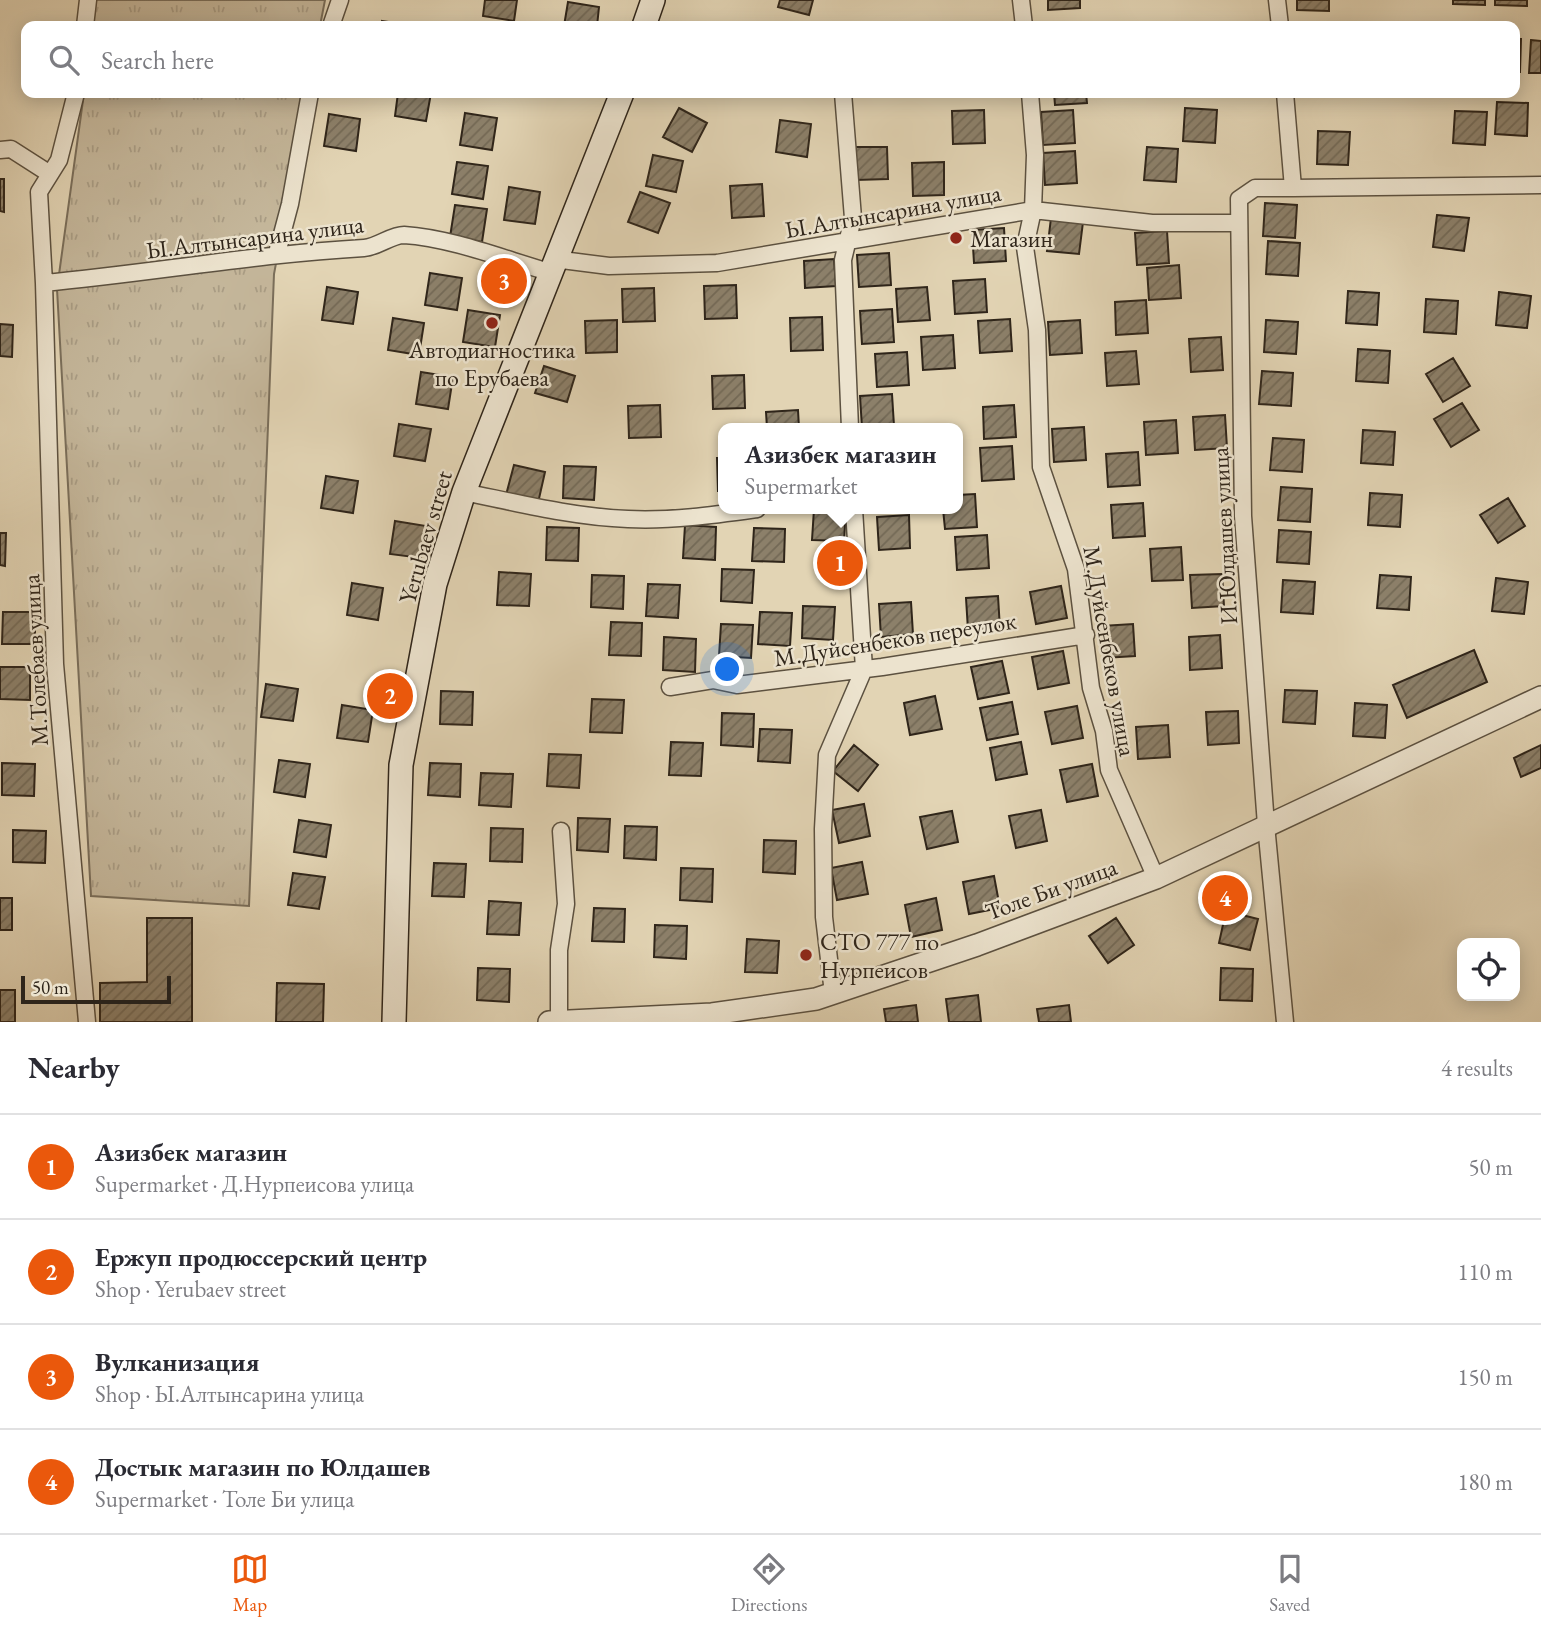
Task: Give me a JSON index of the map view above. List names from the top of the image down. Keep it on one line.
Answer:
{"streets":{"main road":["Yerubaev street"],"street":["Ы.Алтынсарина улица","И.Юлдашев улица","М.Дуйсенбеков переулок","М.Дуйсенбеков улица","М.Толебаев улица","Толе Би улица"]},"crossings":[["Ы.Алтынсарина улица","И.Юлдашев улица"],["Ы.Алтынсарина улица","Yerubaev street"],["Ы.Алтынсарина улица","М.Дуйсенбеков улица"],["Ы.Алтынсарина улица","М.Толебаев улица"],["И.Юлдашев улица","Толе Би улица"],["М.Дуйсенбеков переулок","М.Дуйсенбеков улица"],["М.Дуйсенбеков улица","Толе Би улица"]],"places":["Магазин","Автодиагностика по Ерубаева","СТО 777 по Нурпеисов"],"scale_bar":"50 m","page":{"search":"Search here","pins":["3","1","2","4"],"popup":["Азизбек магазин","Supermarket"],"scale":"50 m","heading":["Nearby","4 results"],"list":[{"mark":"1","name":"Азизбек магазин","note":"Supermarket · Д.Нурпеисова улица","value":"50 m"},{"mark":"2","name":"Ержуп продюссерский центр","note":"Shop · Yerubaev street","value":"110 m"},{"mark":"3","name":"Вулканизация","note":"Shop · Ы.Алтынсарина улица","value":"150 m"},{"mark":"4","name":"Достык магазин по Юлдашев","note":"Supermarket · Толе Би улица","value":"180 m"}],"nav":["Map","Directions","Saved"]}}
